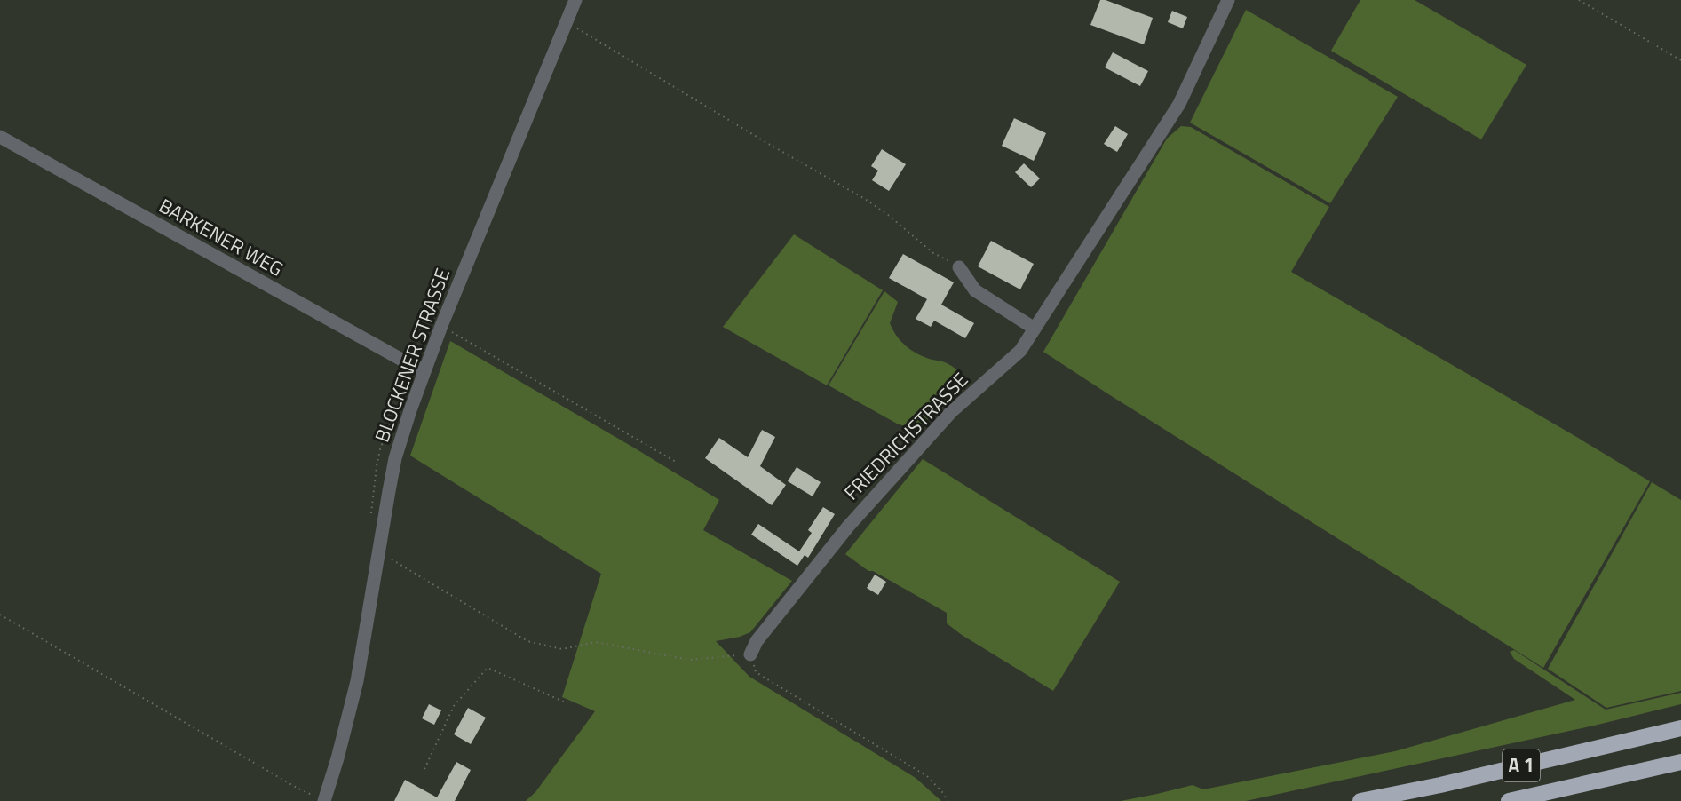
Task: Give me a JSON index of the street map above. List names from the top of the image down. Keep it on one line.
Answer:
{"streets":{"highway":["A 1"],"street":["BARKENER WEG","BLOCKENER STRASSE","FRIEDRICHSTRASSE"]},"crossings":[["BARKENER WEG","BLOCKENER STRASSE"]]}
